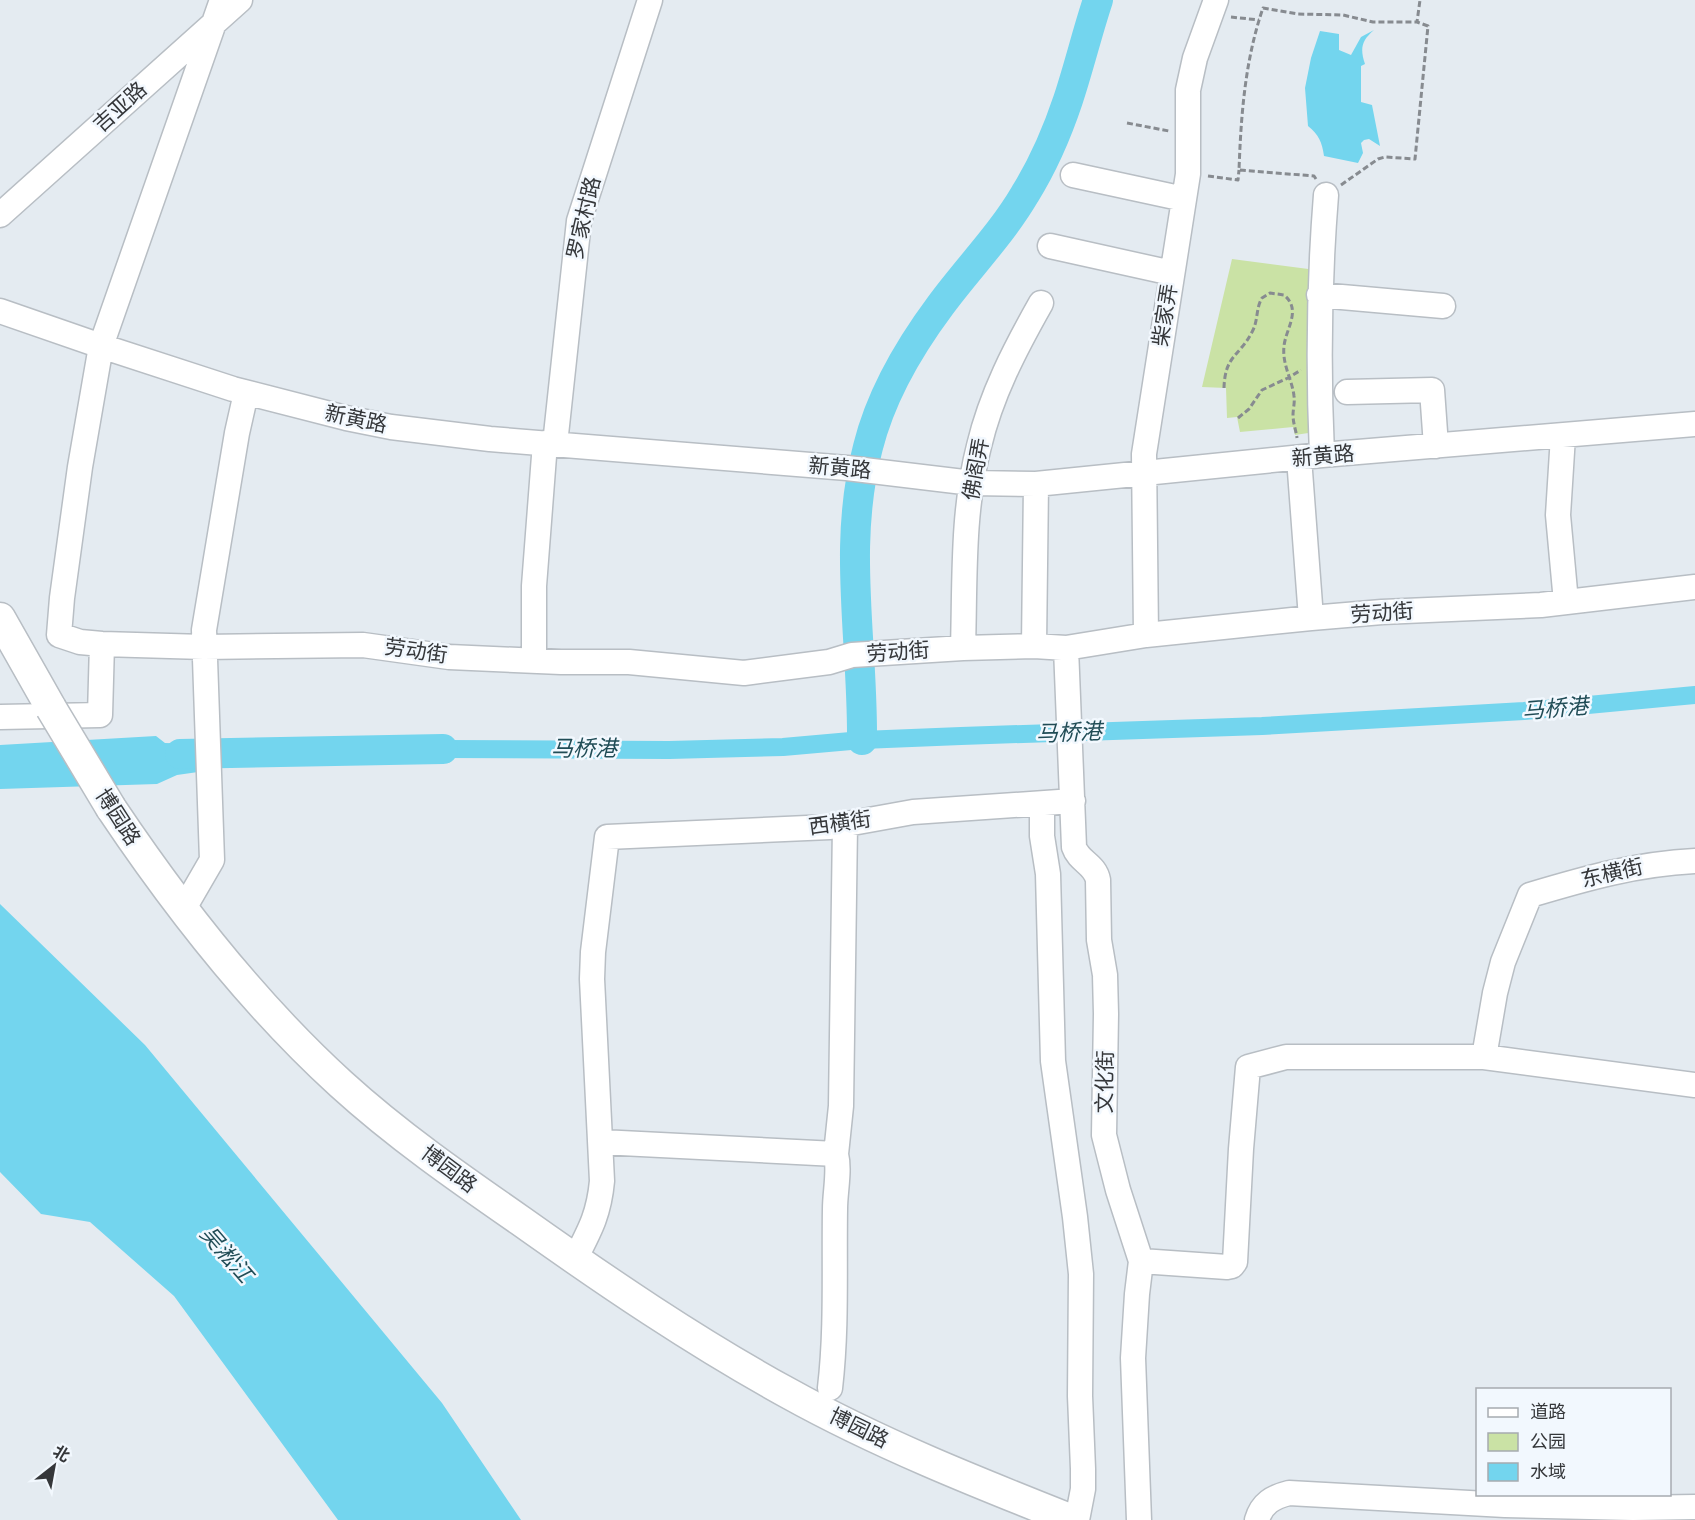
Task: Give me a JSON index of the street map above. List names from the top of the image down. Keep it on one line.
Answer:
{"streets":{"main road":["博园路"],"street":["吉亚路","罗家村路","柴家弄","新黄路","佛阁弄","劳动街","西横街","东横街","文化街"]},"crossings":[["罗家村路","新黄路"],["罗家村路","劳动街"],["柴家弄","新黄路"],["柴家弄","劳动街"],["新黄路","佛阁弄"],["新黄路","劳动街"],["佛阁弄","劳动街"],["劳动街","文化街"],["西横街","文化街"]],"water":["马桥港","吴淞江"],"legend":["道路","公园","水域"],"north":"top right"}
